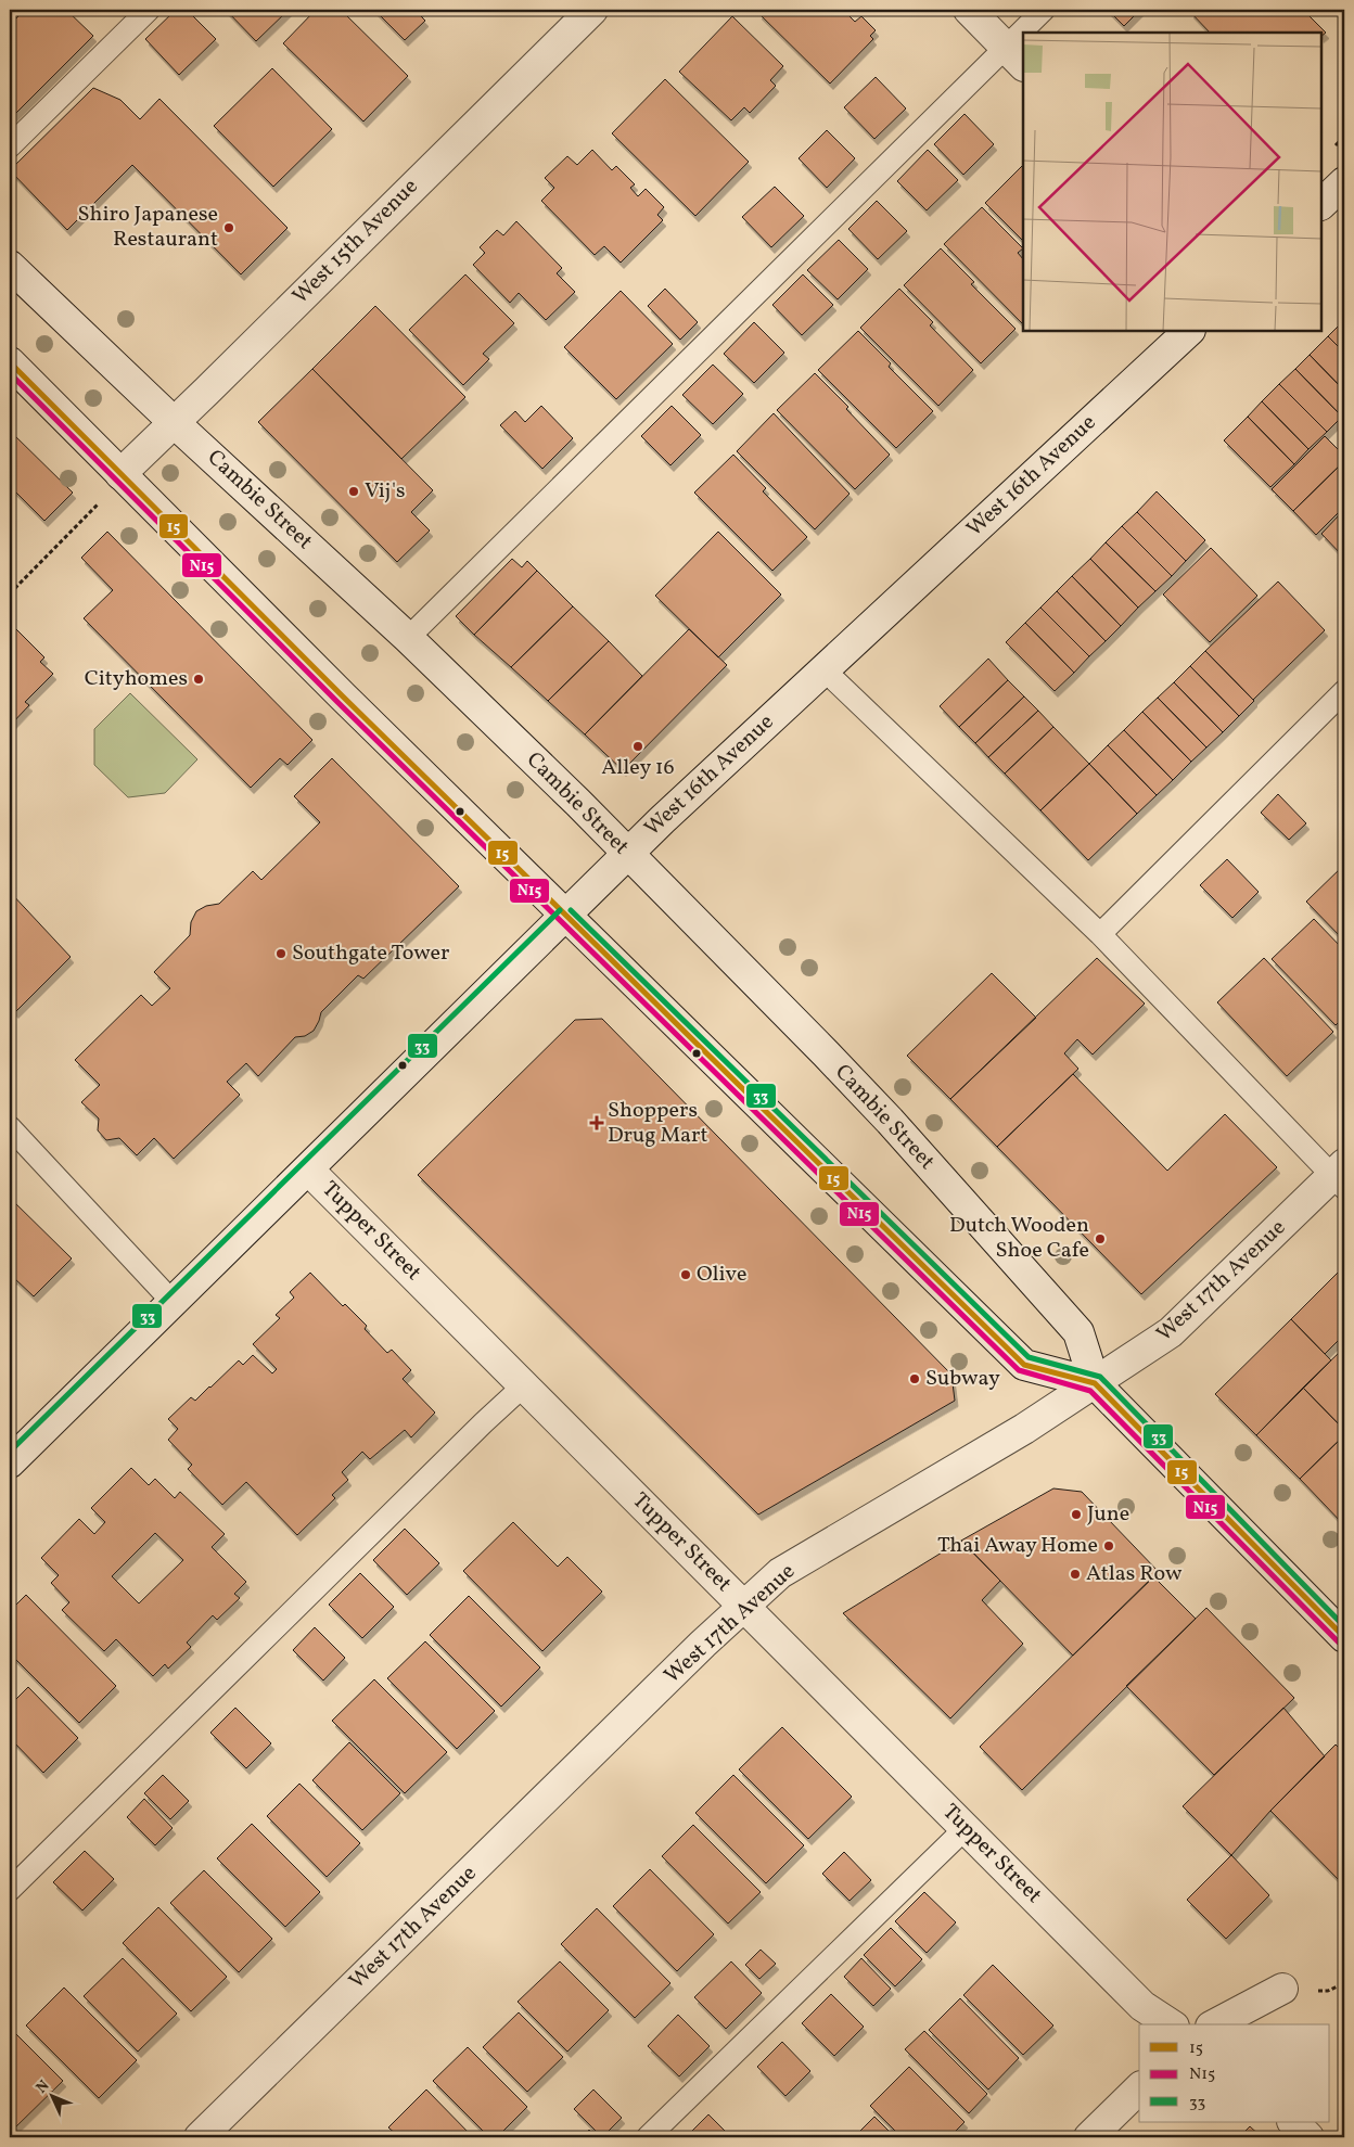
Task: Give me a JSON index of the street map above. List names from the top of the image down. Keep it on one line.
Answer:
{"streets":{"street":["West 15th Avenue","West 16th Avenue","Cambie Street","Tupper Street","West 17th Avenue"]},"crossings":[["West 15th Avenue","Cambie Street"],["West 16th Avenue","Cambie Street"],["West 16th Avenue","Tupper Street"],["Cambie Street","West 17th Avenue"],["Tupper Street","West 17th Avenue"]],"places":{"other":["Shiro Japanese Restaurant","Vij's","Cityhomes","Alley 16","Southgate Tower","Dutch Wooden Shoe Cafe","Olive","Subway","June","Thai Away Home","Atlas Row"],"health":["Shoppers Drug Mart"]},"lines":["transit line 15","transit line N15","transit line 33"],"legend":["15","N15","33"],"north":"top left"}
